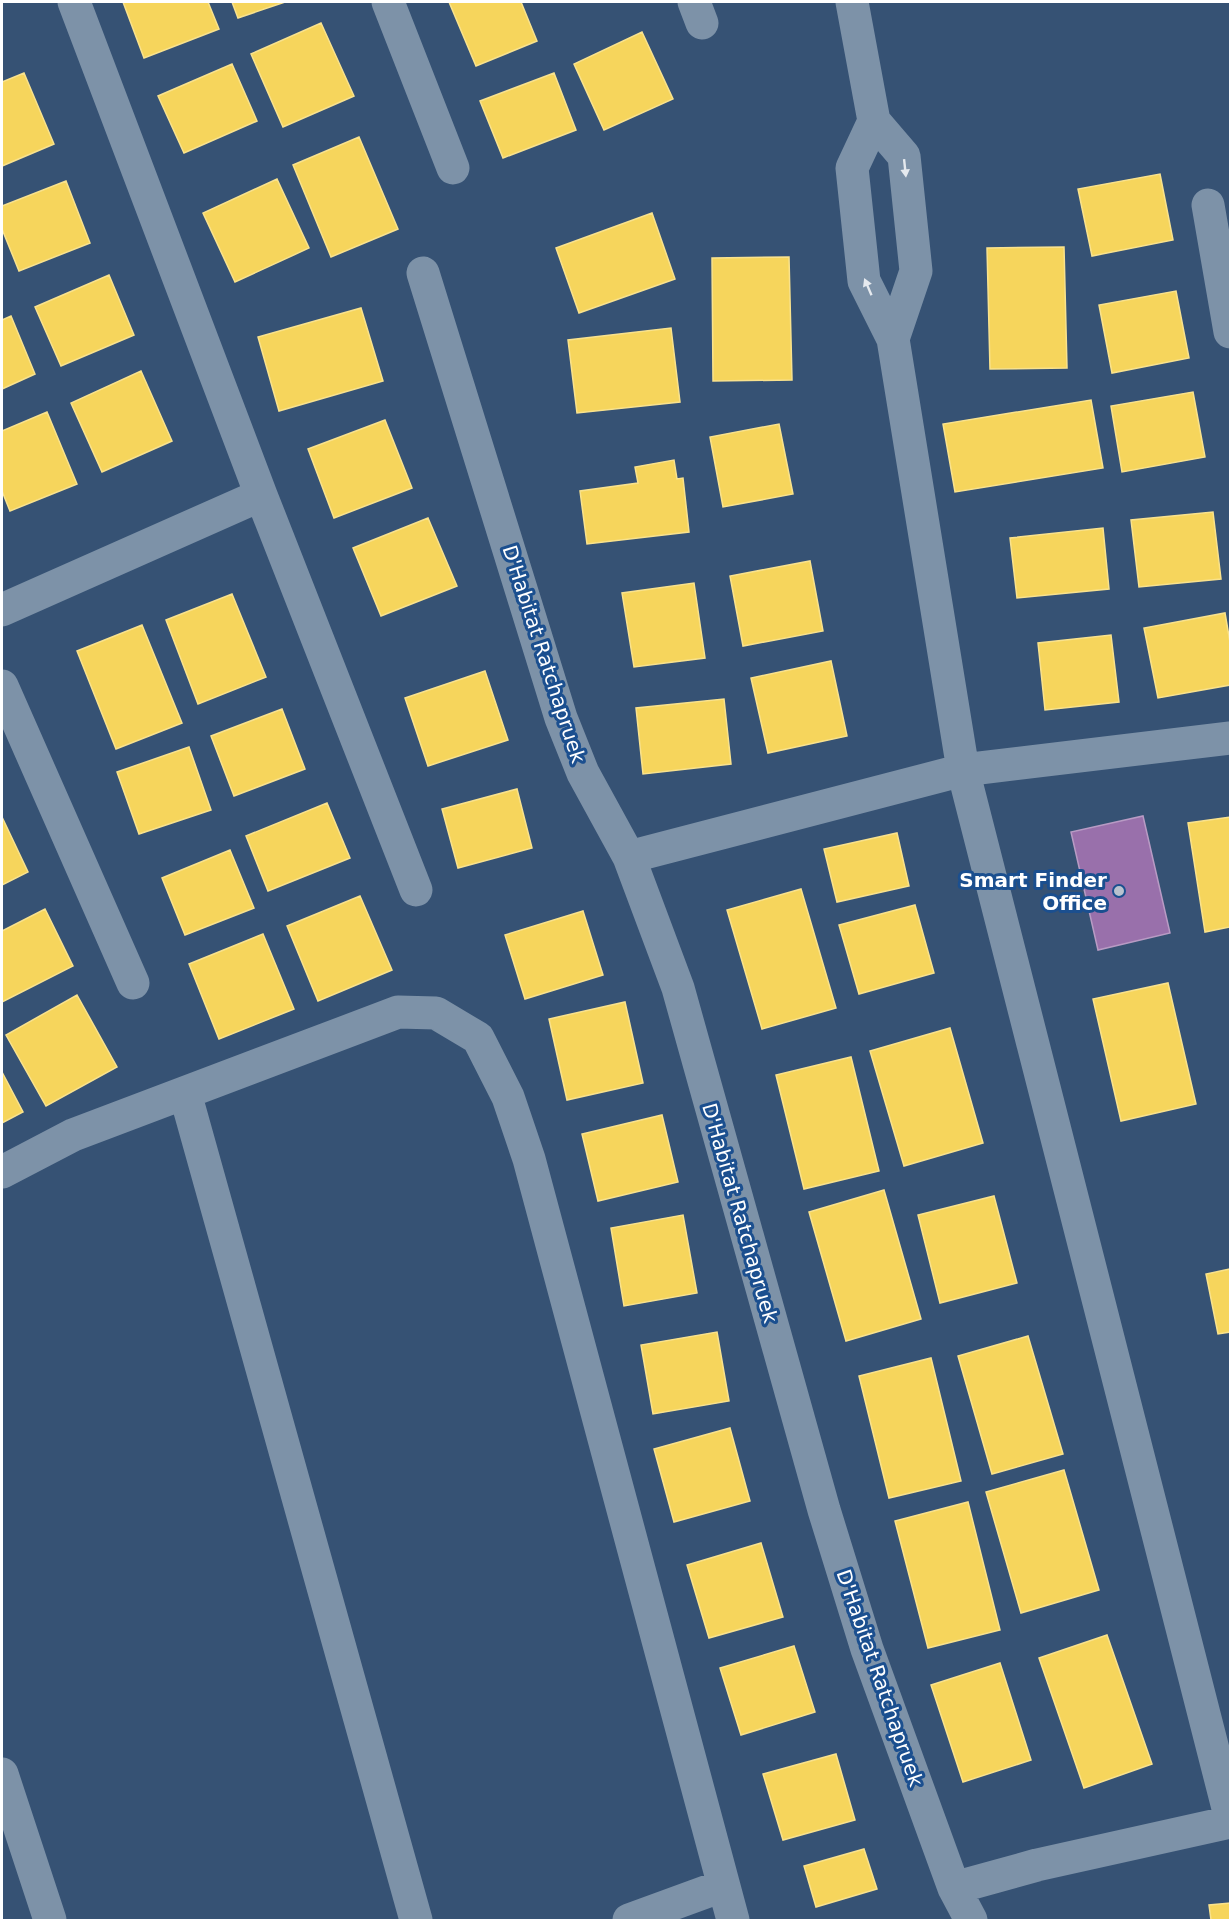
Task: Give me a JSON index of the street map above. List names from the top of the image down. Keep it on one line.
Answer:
{"streets":{"street":["D'Habitat Ratchapruek"]},"places":["Smart Finder Office"]}
